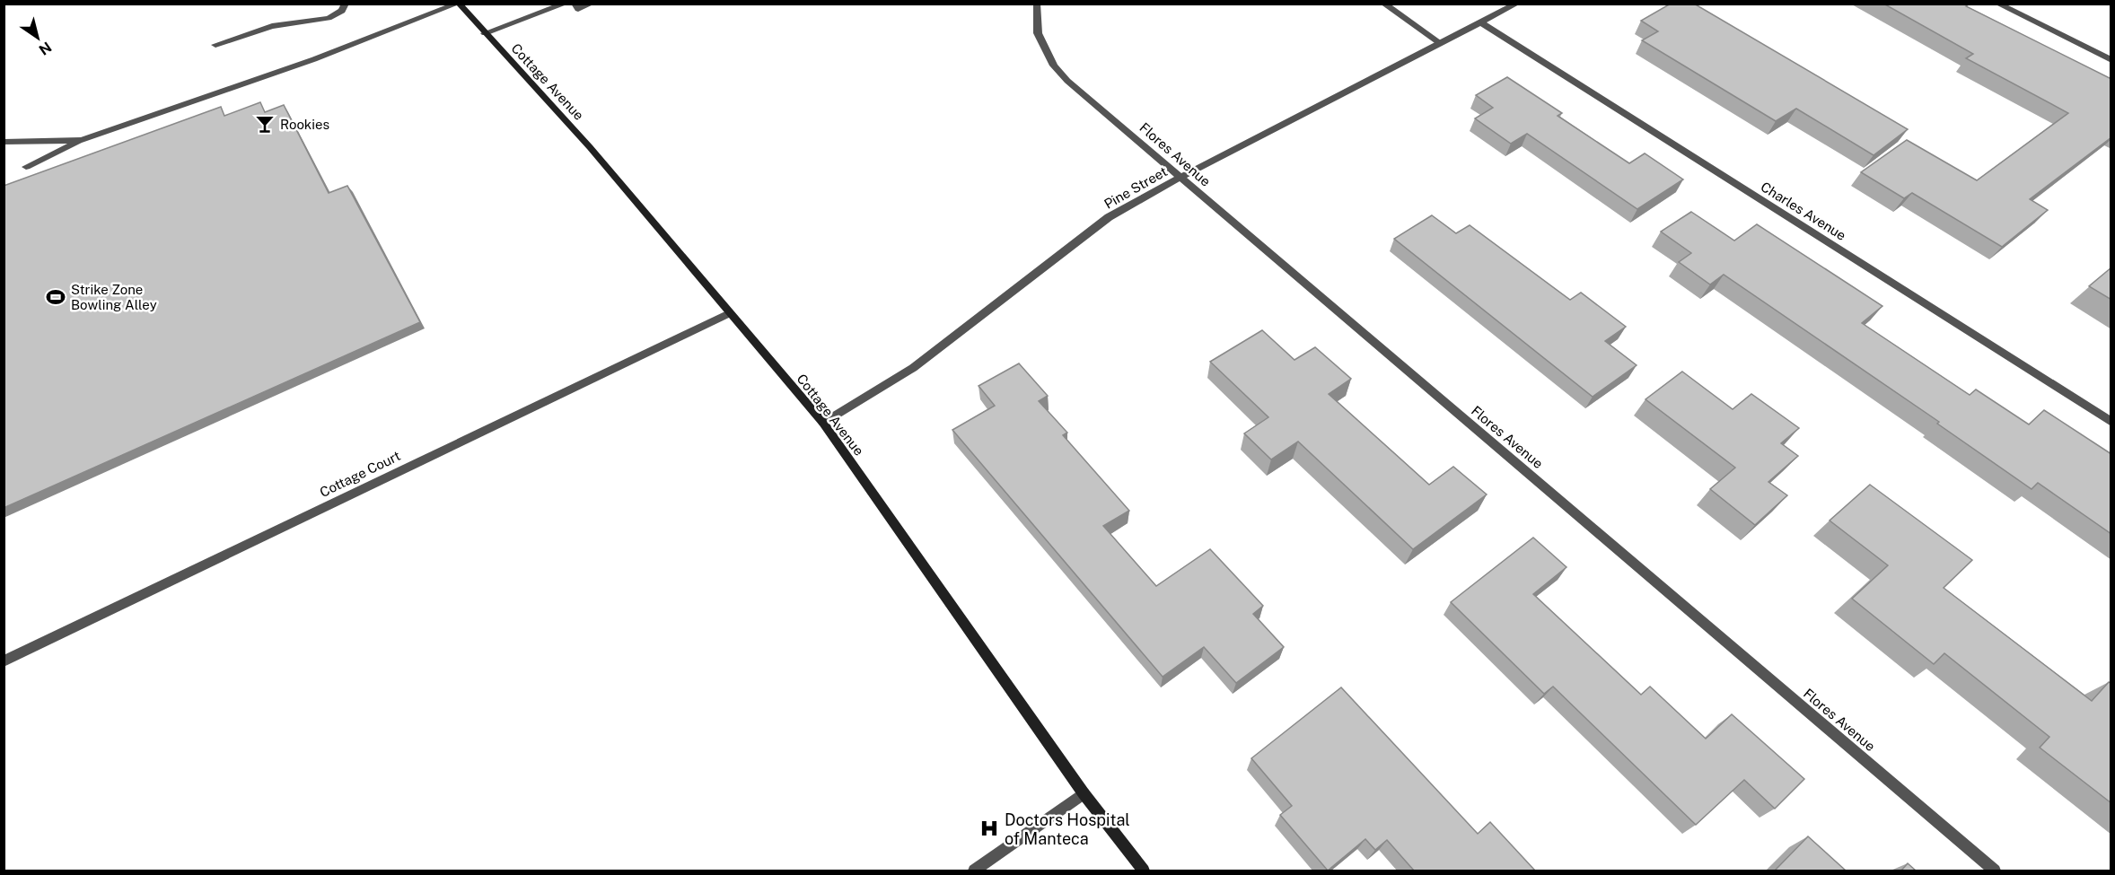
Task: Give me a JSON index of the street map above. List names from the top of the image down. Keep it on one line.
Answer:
{"streets":{"street":["Cottage Avenue","Flores Avenue","Pine Street","Charles Avenue","Cottage Court"]},"crossings":[["Cottage Avenue","Pine Street"],["Cottage Avenue","Cottage Court"],["Flores Avenue","Pine Street"],["Pine Street","Charles Avenue"]],"places":{"bar":["Rookies"],"sports":["Strike Zone Bowling Alley"],"hospital":["Doctors Hospital of Manteca"]},"north":"bottom right"}
